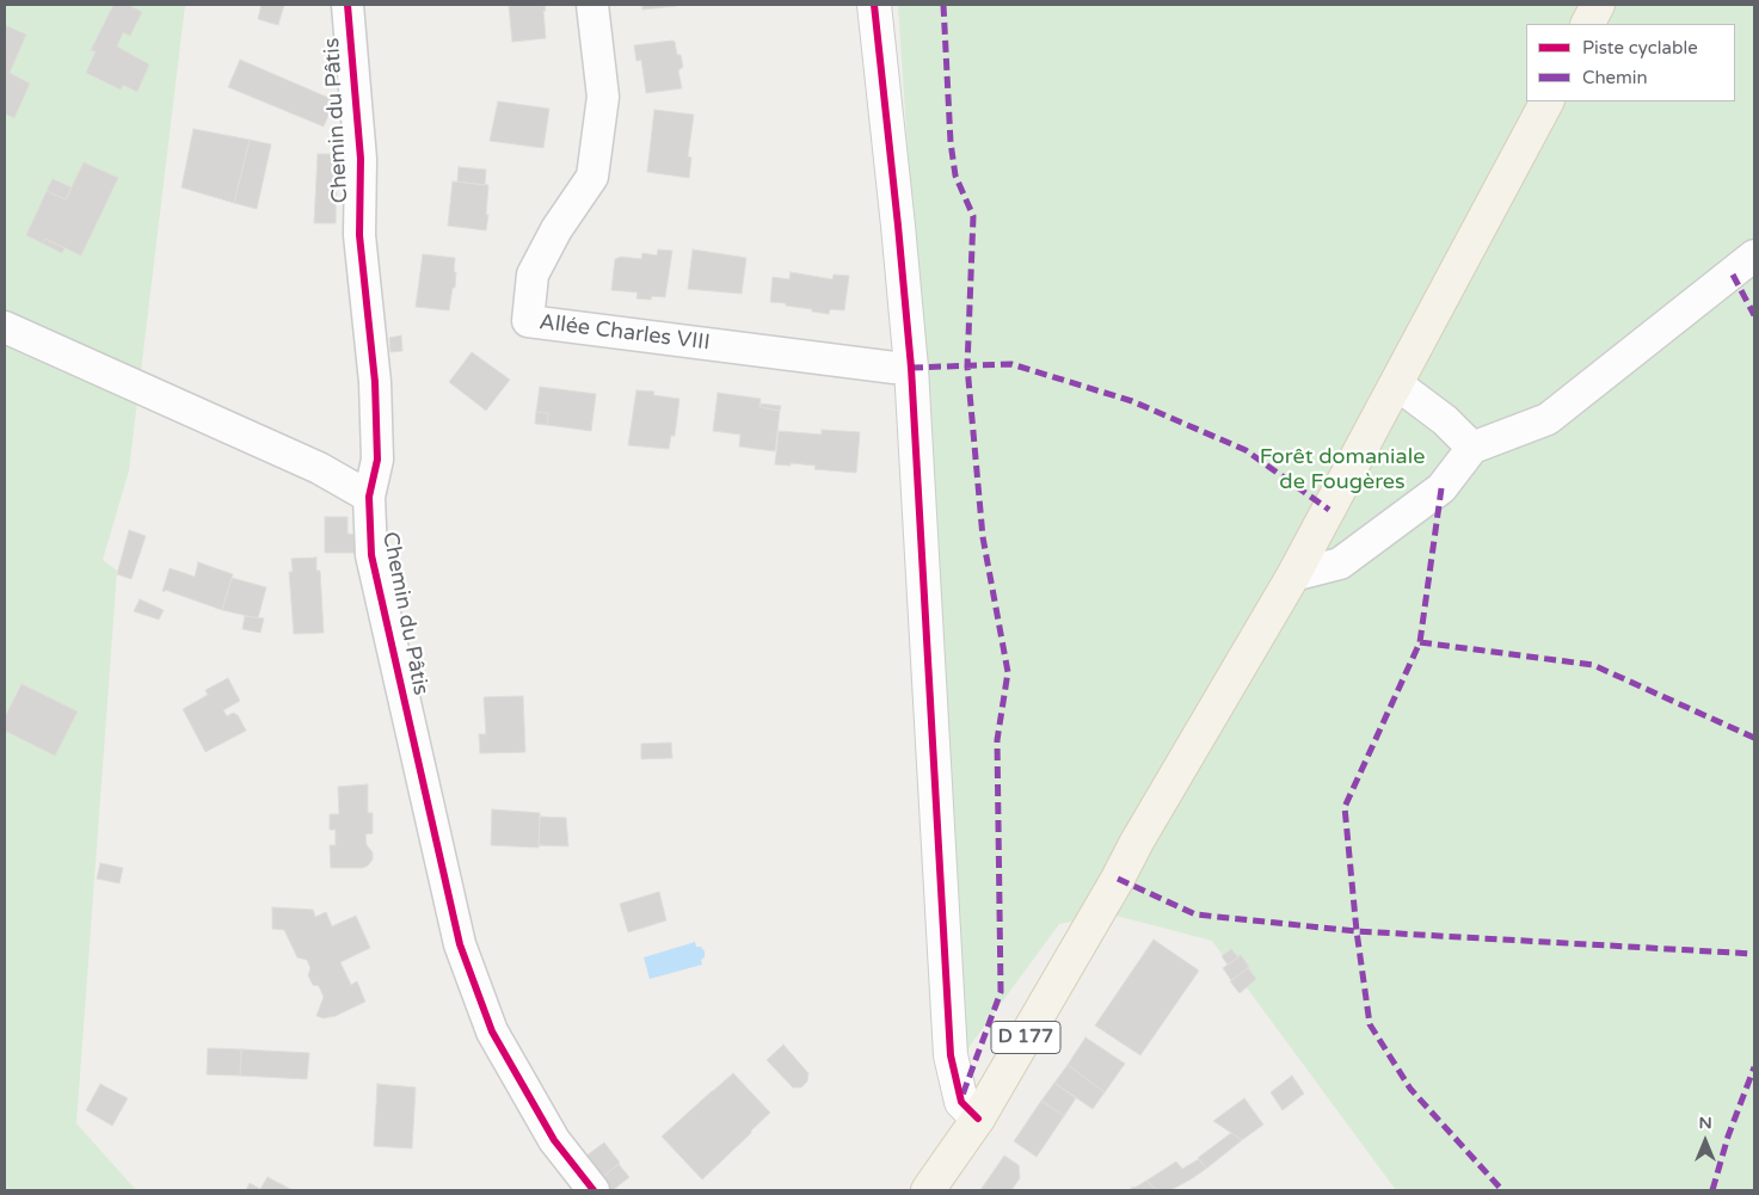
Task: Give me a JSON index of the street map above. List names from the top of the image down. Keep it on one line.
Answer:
{"streets":{"main road":["D 177"],"street":["Chemin du Pâtis","Allée Charles VIII"]},"parks":["Forêt domaniale de Fougères"],"legend":["Piste cyclable","Chemin"],"north":"top"}
